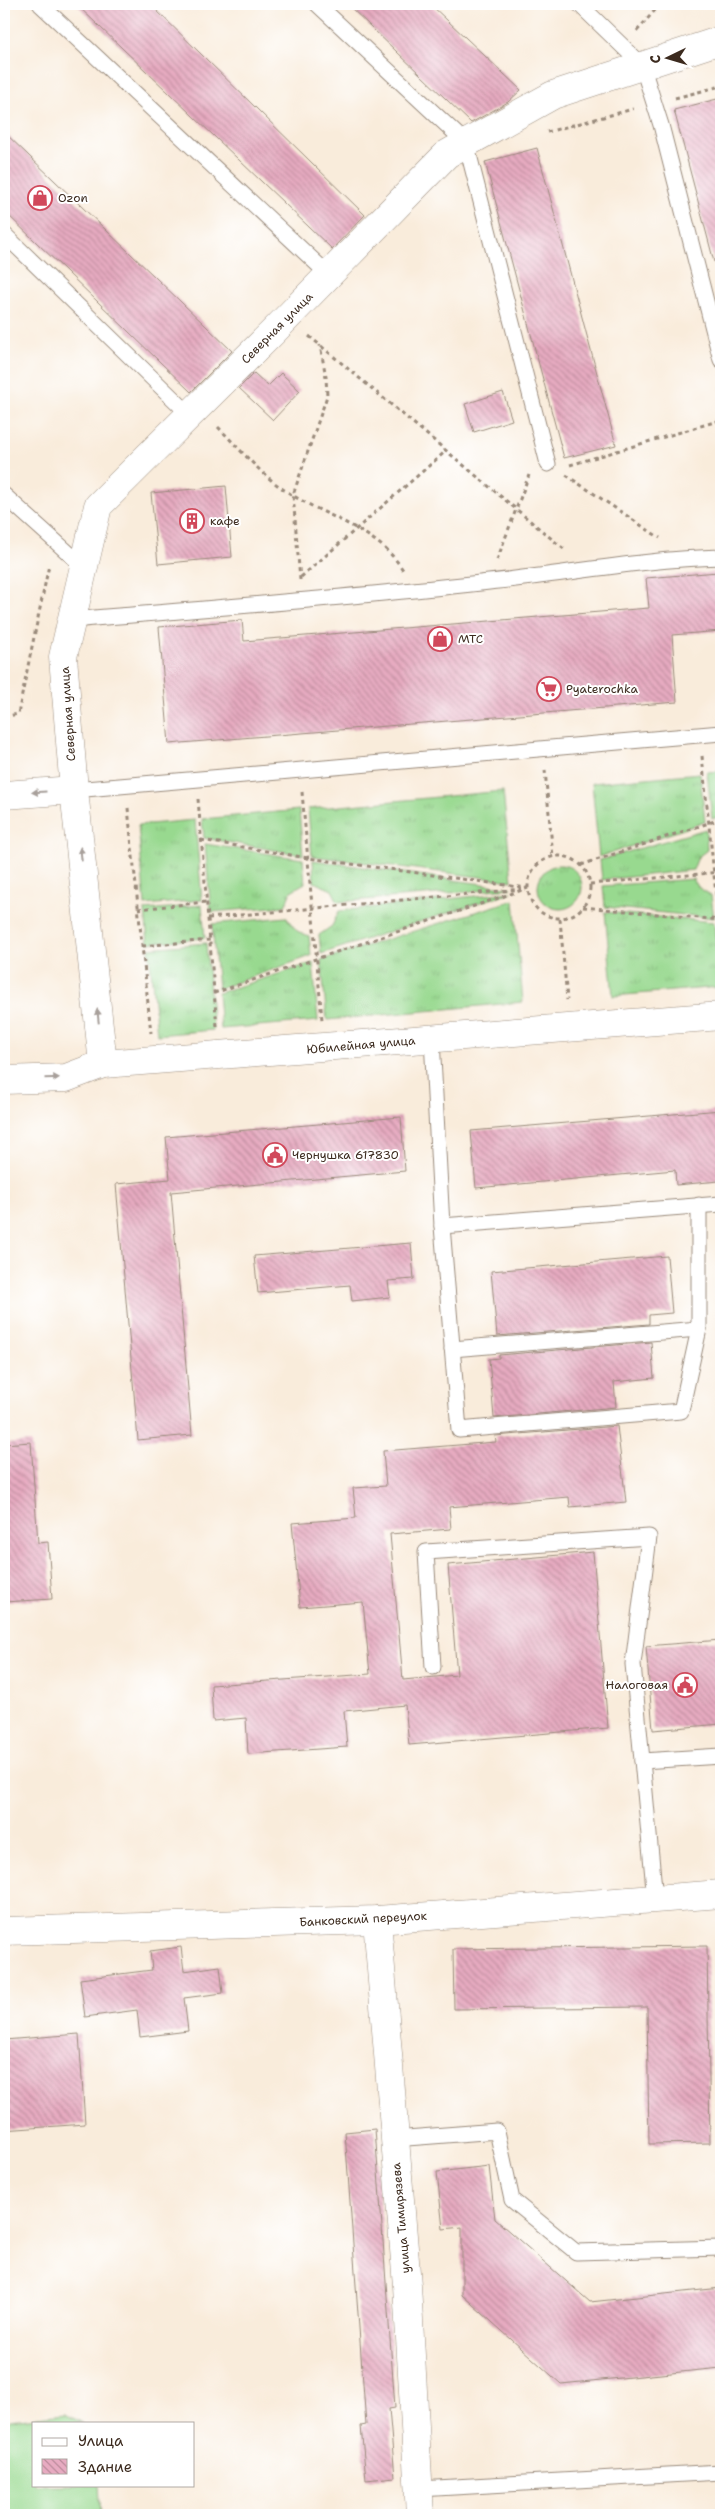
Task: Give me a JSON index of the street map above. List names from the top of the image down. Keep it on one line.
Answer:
{"streets":{"street":["Северная улица","Юбилейная улица","Банковский переулок","улица Тимирязева"]},"crossings":[["Северная улица","Юбилейная улица"],["Банковский переулок","улица Тимирязева"]],"places":{"shop":["Ozon","МТС"],"building":["кафе"],"supermarket":["Pyaterochka"],"public building":["Чернушка 617830","Налоговая"]},"legend":["Улица","Здание"],"north":"left"}
